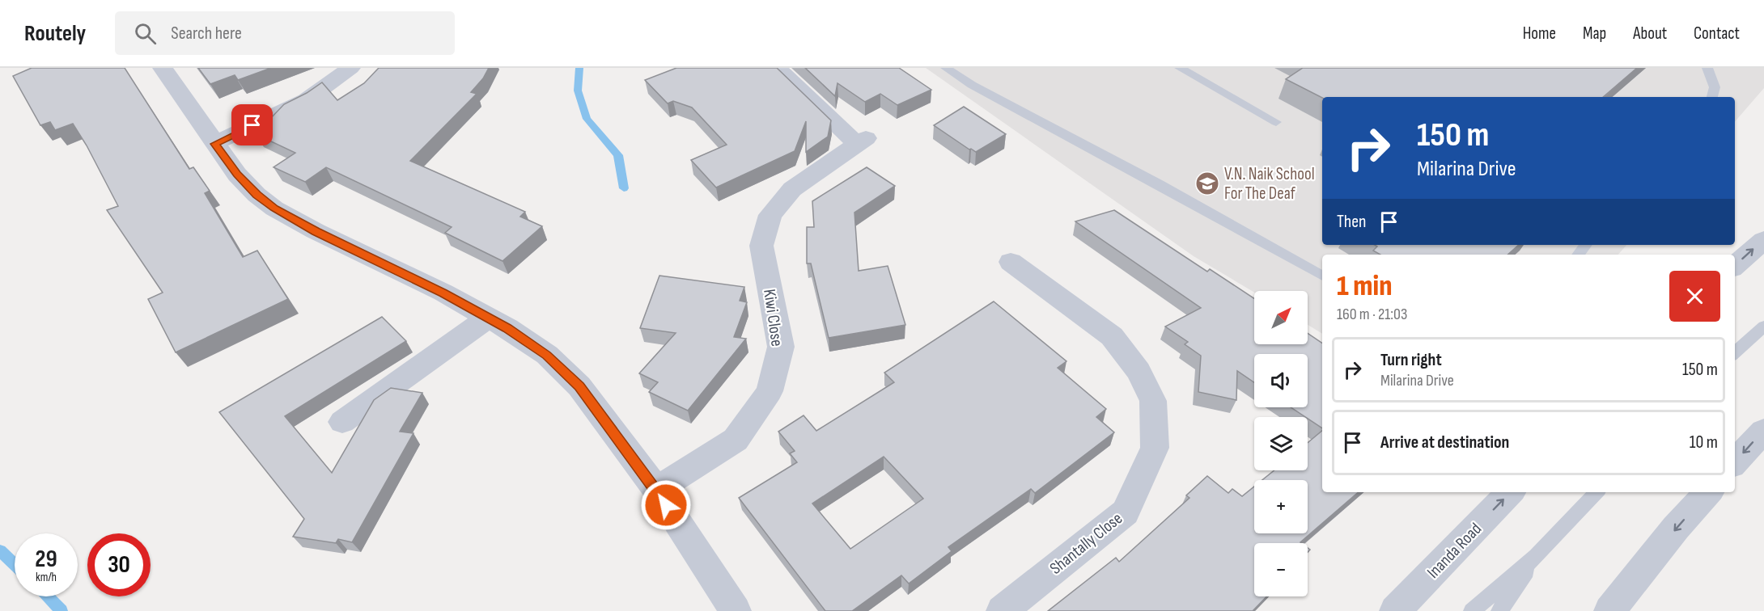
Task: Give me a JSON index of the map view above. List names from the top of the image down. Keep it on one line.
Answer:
{"streets":{"street":["Kiwi Close","Shantally Close","Inanda Road"]},"one_way":["Inanda Road"],"places":{"school or university":["V.N. Naik School For The Deaf"]},"north":"top right","page":{"header":"Routely","search":"Search here","nav":["Home","Map","About","Contact"],"turn":["150 m","Milarina Drive"],"then":"Then","heading":["1 min","160 m · 21:03"],"map_buttons":["+","−"],"list":[{"name":"Turn right","note":"Milarina Drive","value":"150 m"},{"name":"Arrive at destination","value":"10 m"}],"speed":"29 km/h","limit":"30"}}
